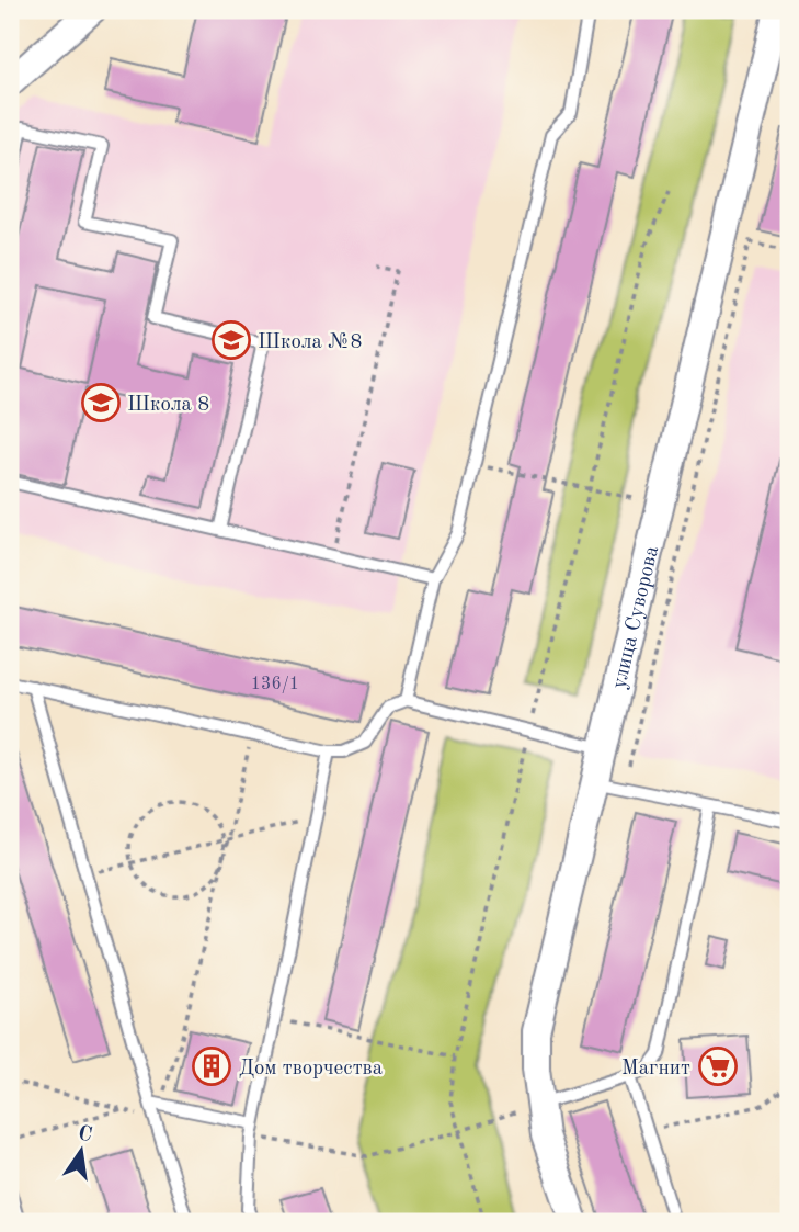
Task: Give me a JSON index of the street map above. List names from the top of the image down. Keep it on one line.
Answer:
{"streets":{"street":["улица Суворова"]},"places":{"school or university":["Школа №8","Школа 8"],"building":["Дом творчества"],"supermarket":["Магнит"]},"house_numbers":["136/1"],"north":"top"}
